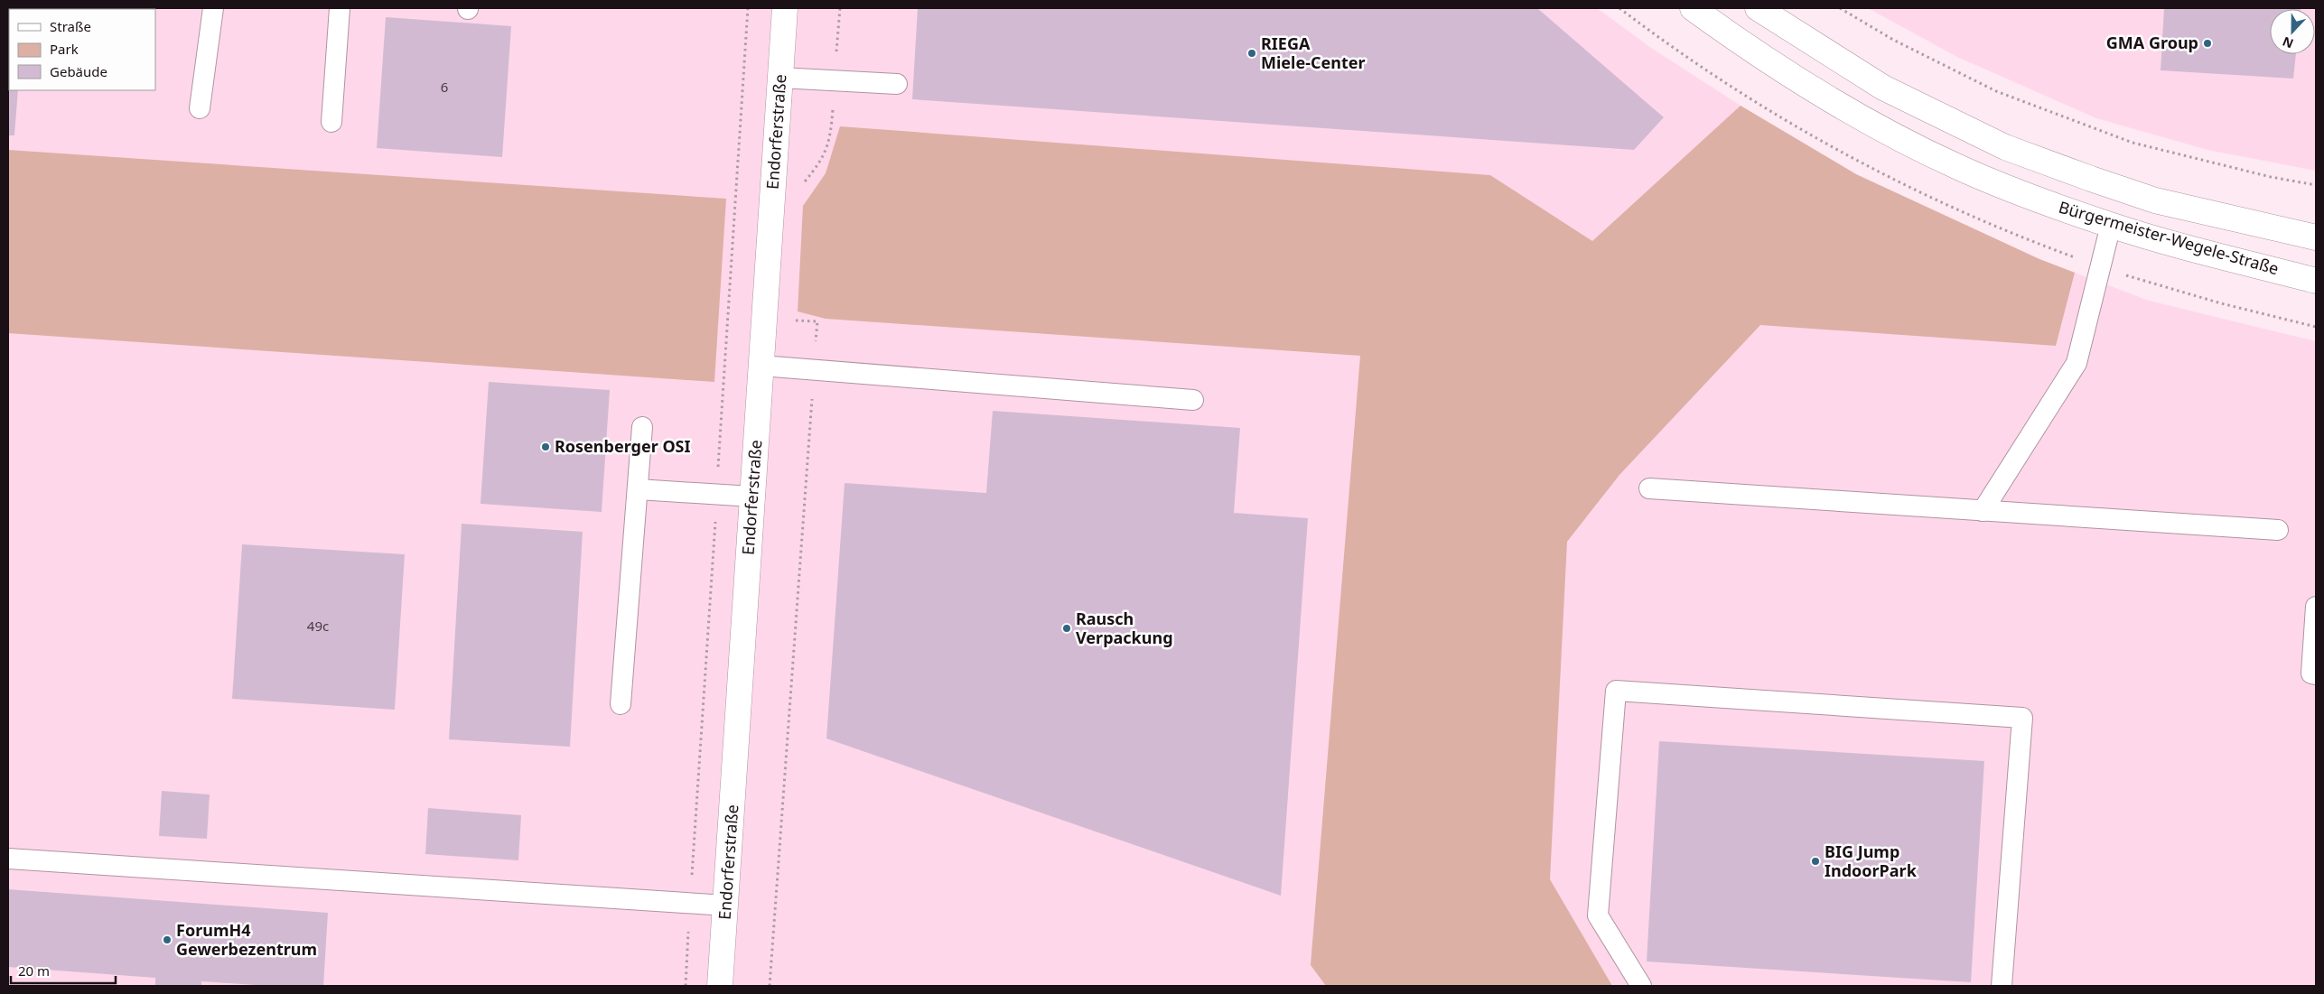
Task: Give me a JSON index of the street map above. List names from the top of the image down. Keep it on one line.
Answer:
{"streets":{"main road":["Endorferstraße","Bürgermeister-Wegele-Straße"]},"places":["GMA Group","RIEGA Miele-Center","Rosenberger OSI","Rausch Verpackung","BIG Jump IndoorPark","ForumH4 Gewerbezentrum"],"house_numbers":["6","49c"],"legend":["Straße","Park","Gebäude"],"scale_bar":"20 m","north":"bottom"}
